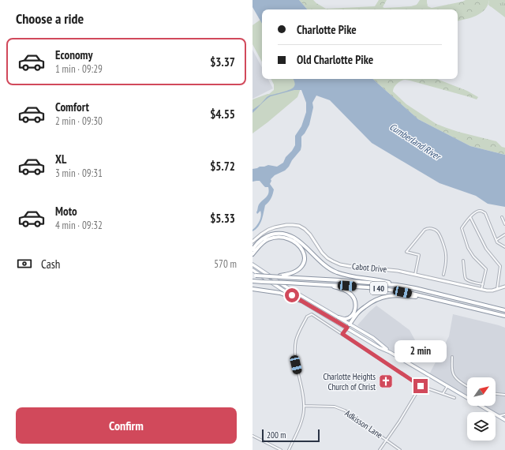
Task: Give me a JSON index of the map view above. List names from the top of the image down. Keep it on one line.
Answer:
{"streets":{"highway":["I 40"],"street":["Cabot Drive","Adkisson Lane"]},"water":["Cumberland River"],"places":{"church":["Charlotte Heights Church of Christ"]},"scale_bar":"200 m","north":"top right","page":{"heading":"Choose a ride","banner":["Charlotte Pike","Old Charlotte Pike"],"list":[{"name":"Economy","note":"1 min · 09:29","value":"$3.37"},{"name":"Comfort","note":"2 min · 09:30","value":"$4.55"},{"name":"XL","note":"3 min · 09:31","value":"$5.72"},{"name":"Moto","note":"4 min · 09:32","value":"$5.33"}],"pay":["Cash","570 m"],"bubble":"2 min","buttons":"Confirm","scale":"200 m"}}
